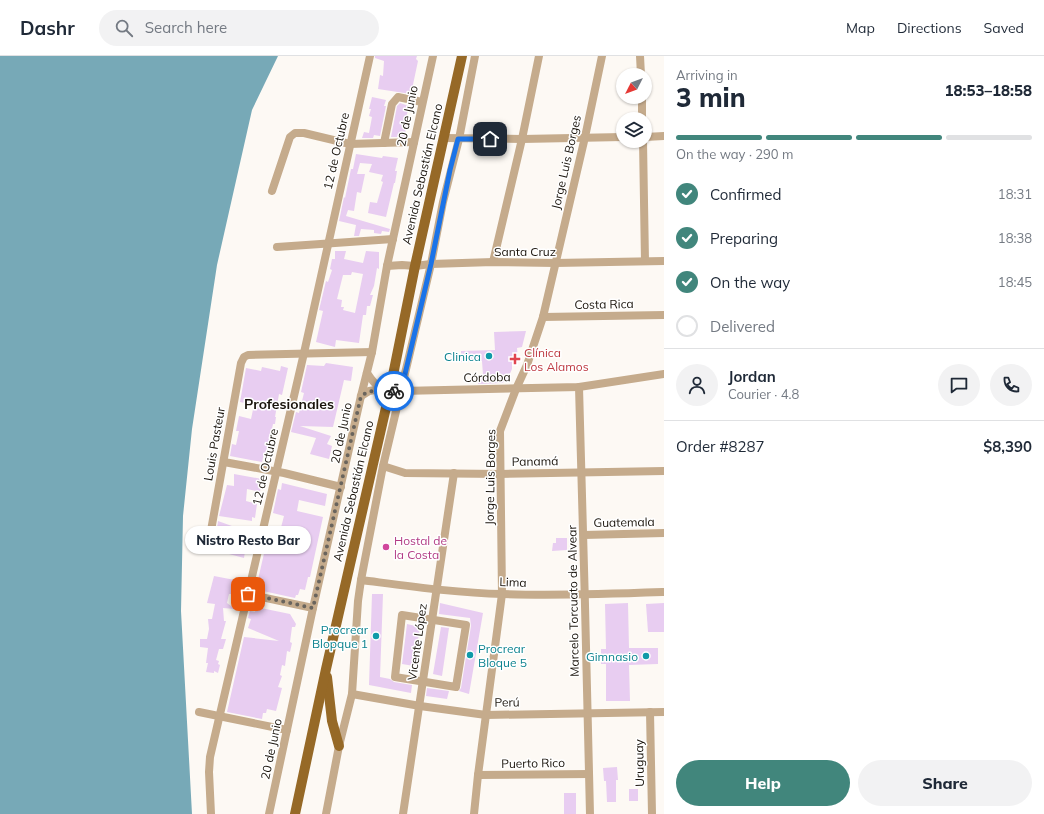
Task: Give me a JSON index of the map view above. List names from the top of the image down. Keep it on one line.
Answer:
{"streets":{"main road":["Avenida Sebastián Elcano"],"street":["20 de Junio","12 de Octubre","Jorge Luis Borges","Santa Cruz","Costa Rica","Córdoba","Louis Pasteur","Panamá","Guatemala","Lima","Marcelo Torcuato de Alvear","Vicente López","Perú","Puerto Rico","Uruguay"]},"crossings":[["20 de Junio","Santa Cruz"],["20 de Junio","Córdoba"],["12 de Octubre","Louis Pasteur"],["Jorge Luis Borges","Santa Cruz"],["Jorge Luis Borges","Costa Rica"],["Jorge Luis Borges","Córdoba"],["Jorge Luis Borges","Panamá"],["Jorge Luis Borges","Lima"],["Jorge Luis Borges","Perú"],["Jorge Luis Borges","Puerto Rico"],["Avenida Sebastián Elcano","Santa Cruz"],["Avenida Sebastián Elcano","Córdoba"],["Córdoba","Marcelo Torcuato de Alvear"],["Panamá","Marcelo Torcuato de Alvear"],["Panamá","Vicente López"],["Guatemala","Marcelo Torcuato de Alvear"],["Lima","Marcelo Torcuato de Alvear"],["Lima","Vicente López"],["Marcelo Torcuato de Alvear","Perú"],["Marcelo Torcuato de Alvear","Puerto Rico"],["Vicente López","Perú"],["Perú","Uruguay"]],"districts":["Profesionales"],"places":{"other":["Clinica","Hostal de la Costa","Nistro Resto Bar","Procrear Blopque 1","Procrear Bloque 5","Gimnasio"],"health":["Clínica Los Alamos"]},"north":"bottom left","page":{"header":"Dashr","search":"Search here","nav":["Map","Directions","Saved"],"heading":["3 min","Arriving in","18:53–18:58"],"panel":["Jordan","Courier · 4.8","Order #8287","$8,390"],"bar":"On the way · 290 m","list":[["Confirmed","18:31"],["Preparing","18:38"],["On the way","18:45"],"Delivered"],"bubble":"Nistro Resto Bar","buttons":["Help","Share"]}}
